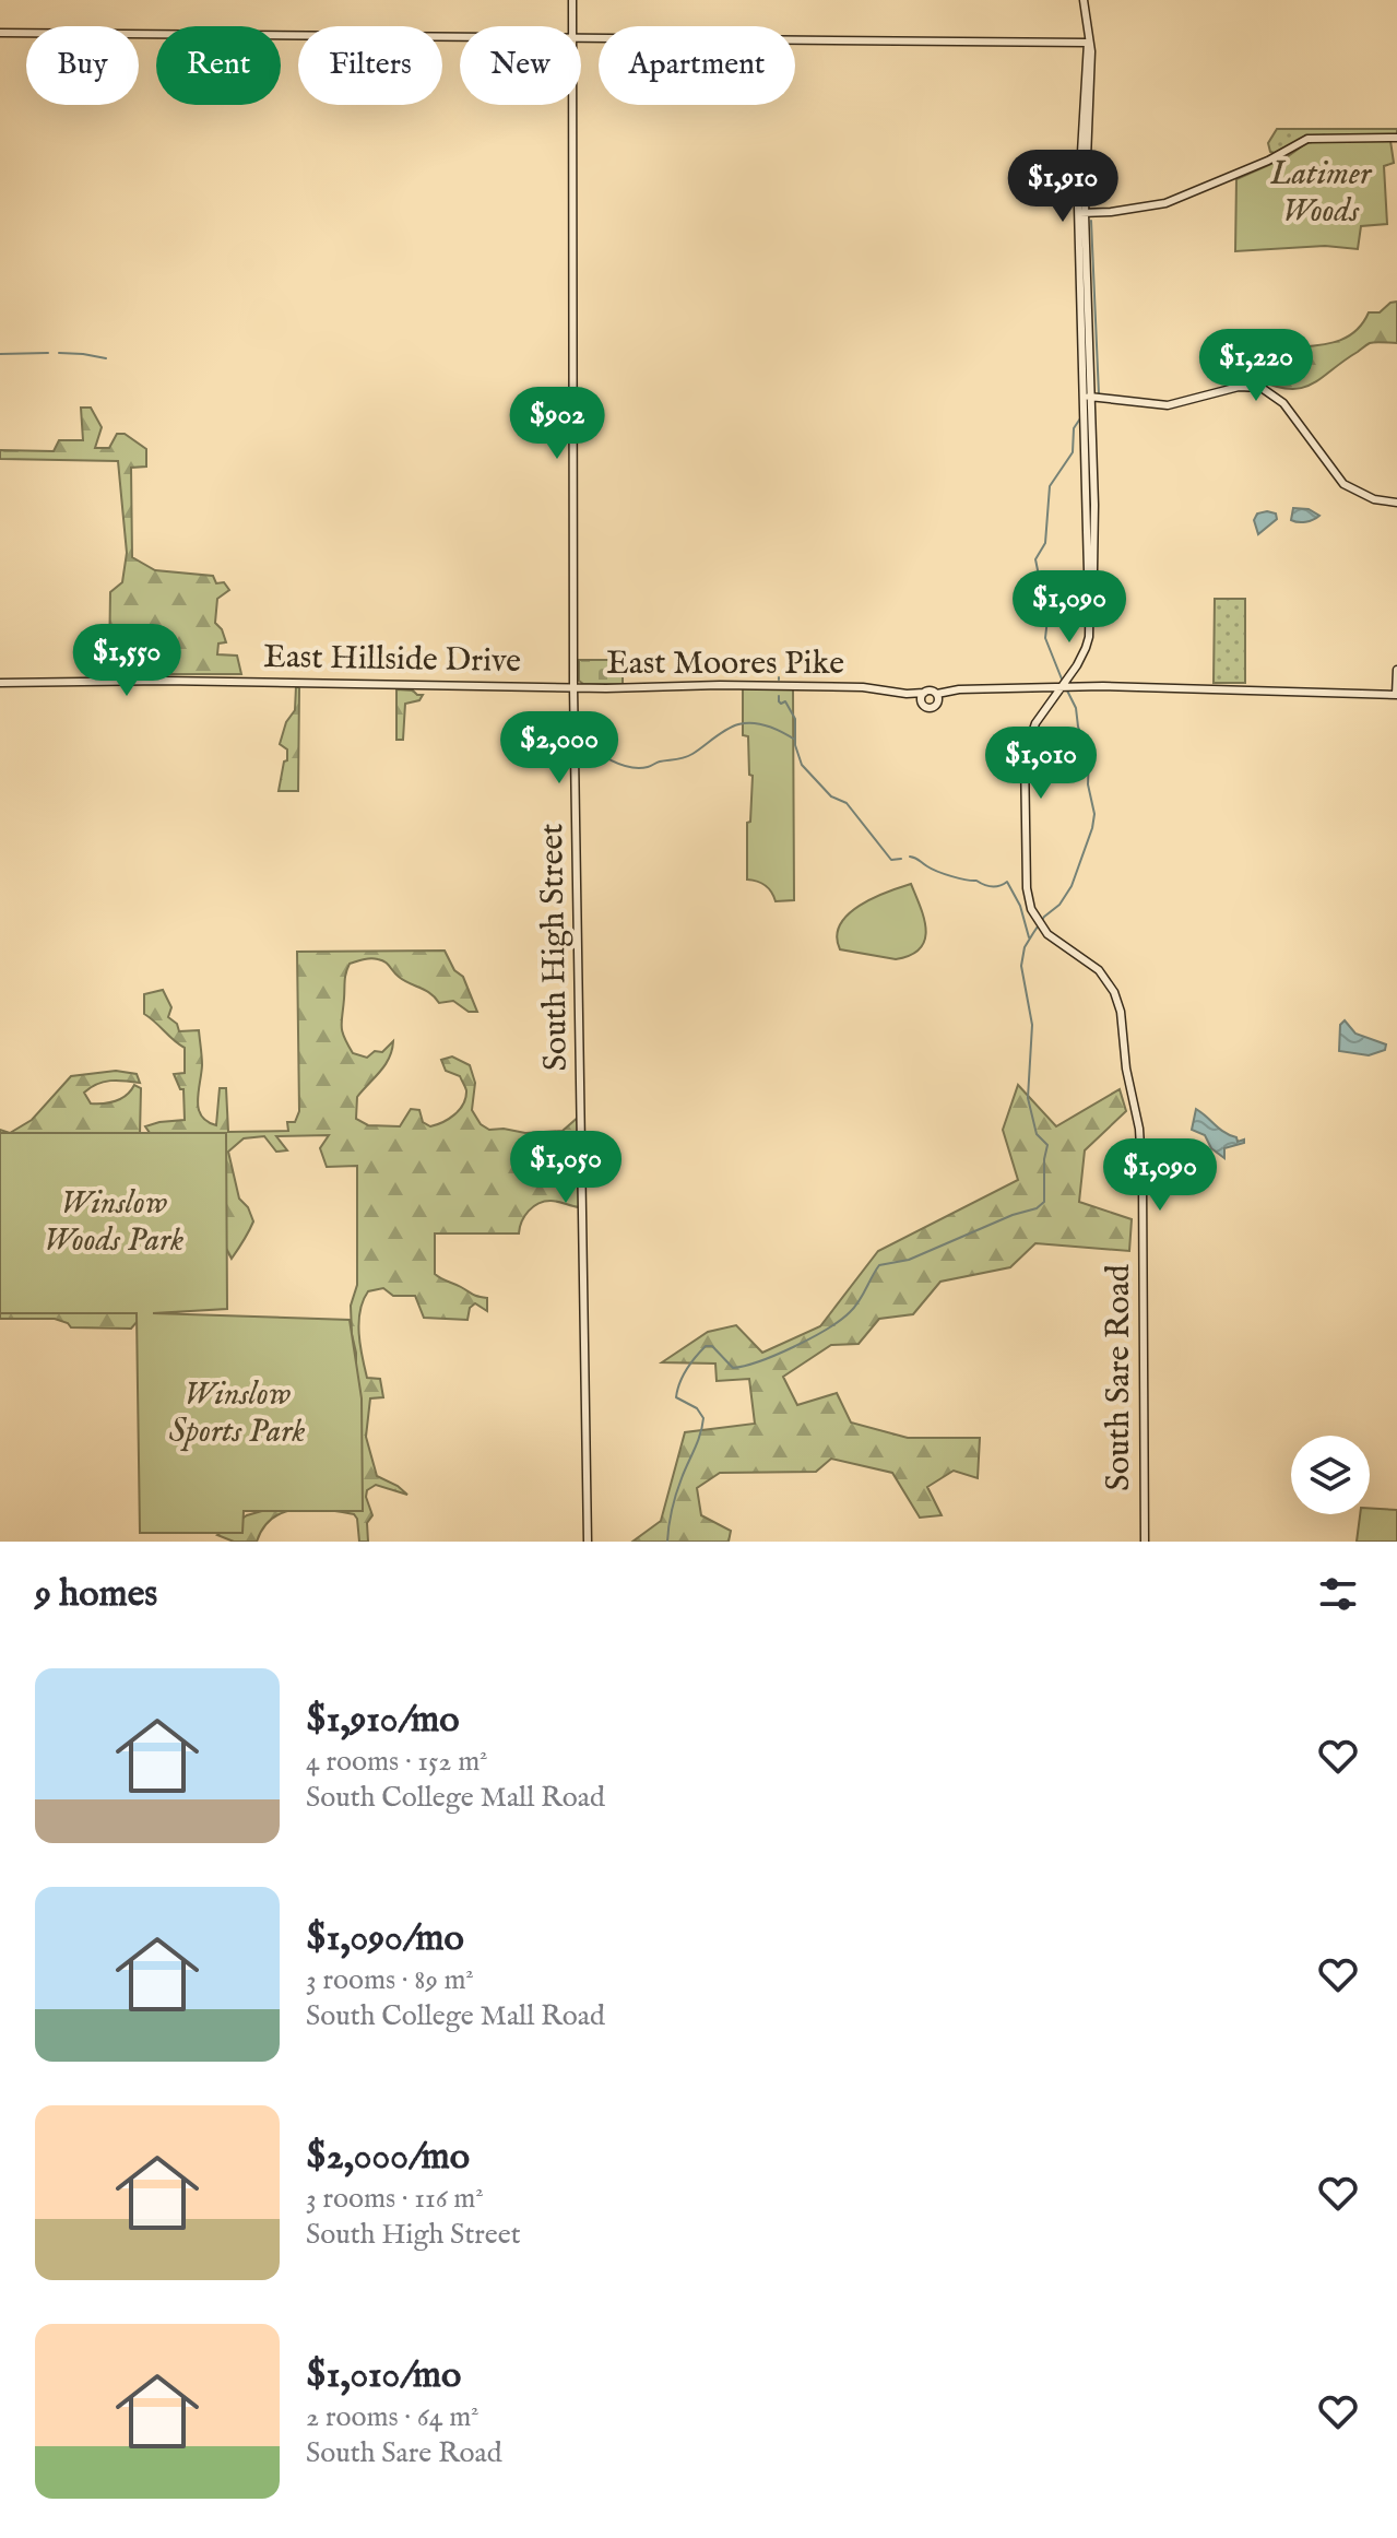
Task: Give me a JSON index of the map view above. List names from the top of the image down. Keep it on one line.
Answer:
{"streets":{"street":["East Hillside Drive","East Moores Pike","South High Street","South Sare Road"]},"crossings":[["East Hillside Drive","East Moores Pike"],["East Hillside Drive","South High Street"],["East Moores Pike","South High Street"]],"parks":["Latimer Woods","Winslow Woods Park","Winslow Sports Park"],"page":{"chip":["Buy","Rent","Filters","New","Apartment"],"price":["$1,910","$1,220","$902","$1,090","$1,550","$2,000","$1,010","$1,050","$1,090"],"heading":"9 homes","list":[{"name":"$1,910/mo","note":"4 rooms · 152 m² · South College Mall Road"},{"name":"$1,090/mo","note":"3 rooms · 89 m² · South College Mall Road"},{"name":"$2,000/mo","note":"3 rooms · 116 m² · South High Street"},{"name":"$1,010/mo","note":"2 rooms · 64 m² · South Sare Road"}]}}
